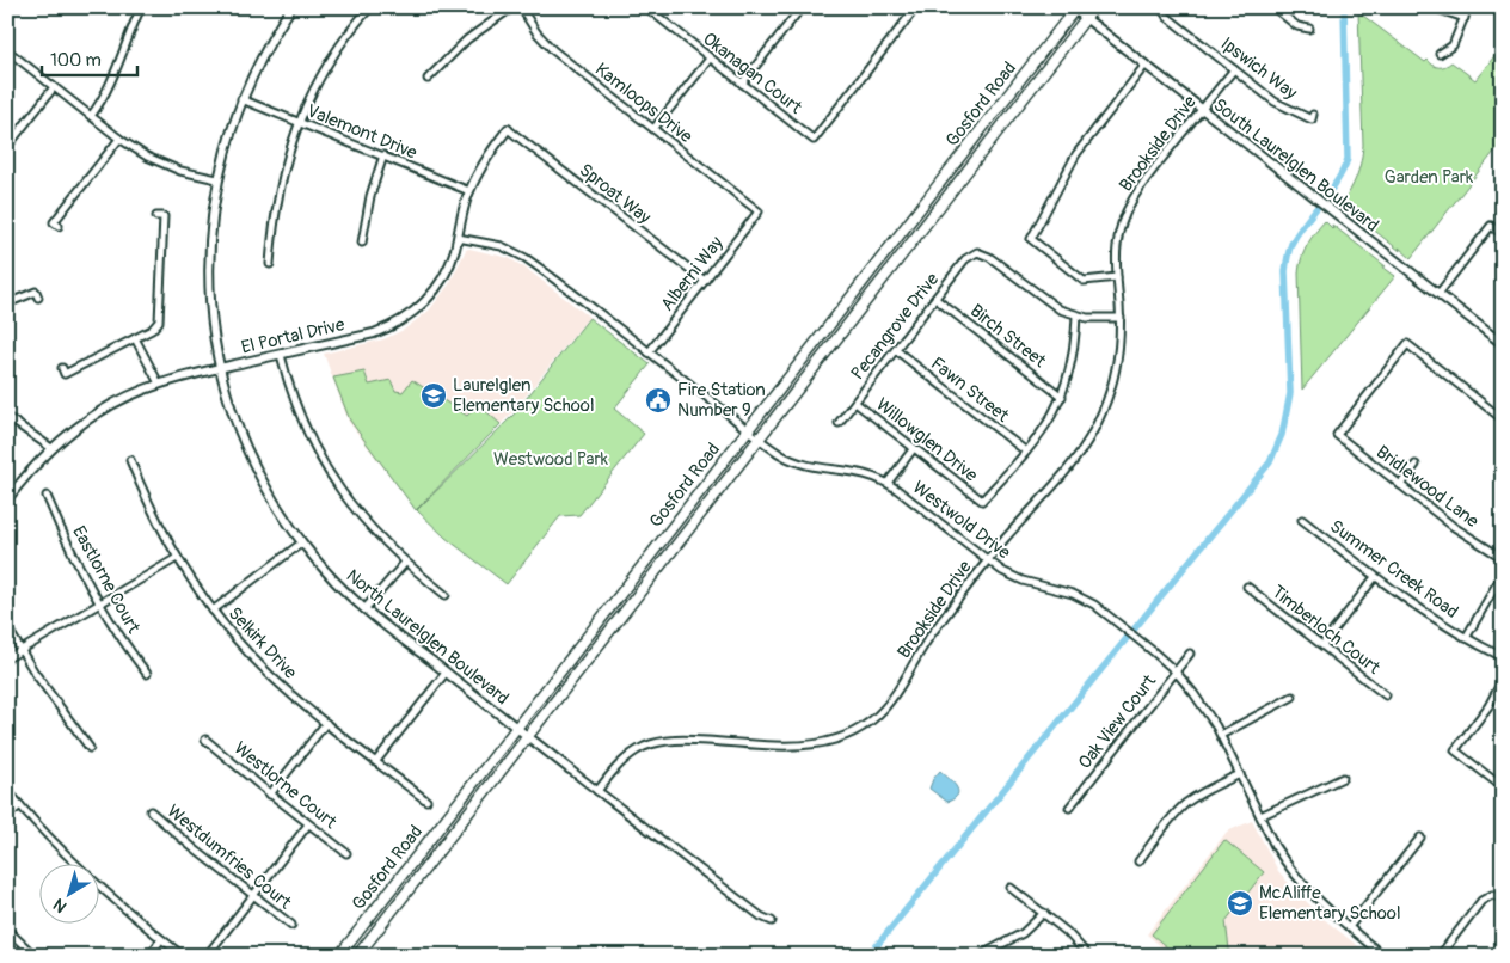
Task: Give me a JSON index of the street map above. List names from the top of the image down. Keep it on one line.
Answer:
{"streets":{"main road":["Gosford Road"],"street":["Ipswich Way","Okanagan Court","Kamloops Drive","Valemont Drive","Brookside Drive","South Laurelglen Boulevard","Sproat Way","Alberni Way","Pecangrove Drive","El Portal Drive","Birch Street","Fawn Street","Willowglen Drive","Bridlewood Lane","Westwold Drive","Summer Creek Road","Eastlorne Court","Timberloch Court","North Laurelglen Boulevard","Selkirk Drive","Oak View Court","Westlorne Court","Westdumfries Court"]},"crossings":[["Ipswich Way","Brookside Drive"],["Kamloops Drive","Alberni Way"],["Gosford Road","South Laurelglen Boulevard"],["Gosford Road","Westwold Drive"],["Gosford Road","North Laurelglen Boulevard"],["Valemont Drive","El Portal Drive"],["Valemont Drive","North Laurelglen Boulevard"],["Brookside Drive","South Laurelglen Boulevard"],["Brookside Drive","Westwold Drive"],["Brookside Drive","North Laurelglen Boulevard"],["Sproat Way","Alberni Way"],["Sproat Way","El Portal Drive"],["Alberni Way","Westwold Drive"],["Pecangrove Drive","Birch Street"],["Pecangrove Drive","Fawn Street"],["Pecangrove Drive","Willowglen Drive"],["El Portal Drive","Westwold Drive"],["El Portal Drive","North Laurelglen Boulevard"],["Fawn Street","Willowglen Drive"],["Westwold Drive","Oak View Court"]],"parks":["Garden Park","Westwood Park"],"places":{"school or university":["Laurelglen Elementary School","McAliffe Elementary School"],"public building":["Fire Station Number 9"]},"scale_bar":"100 m","north":"bottom left"}
